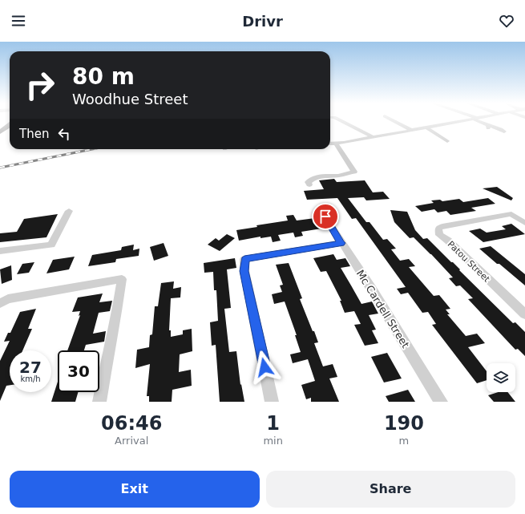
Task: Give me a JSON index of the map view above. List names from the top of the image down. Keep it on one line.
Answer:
{"streets":{"street":["Patou Street","Mc Cardell Street"]},"page":{"header":"Drivr","turn":["80 m","Woodhue Street"],"then":"Then","speed":"27 km/h","limit":"30","eta":["06:46","Arrival","1","min","190","m"],"buttons":["Exit","Share"]}}
